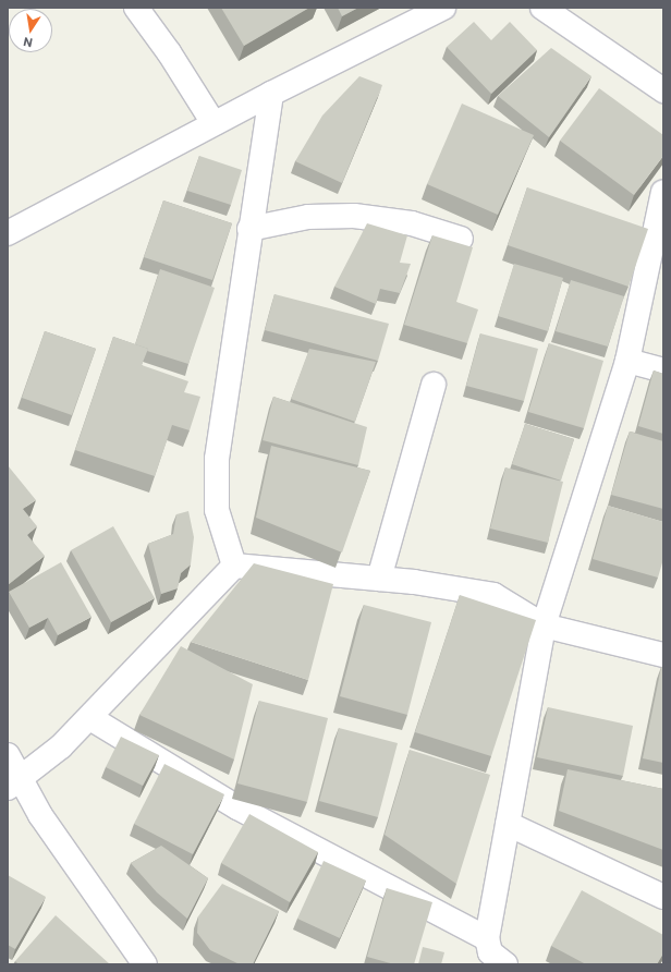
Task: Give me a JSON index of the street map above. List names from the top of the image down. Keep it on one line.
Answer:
{"north":"bottom"}
